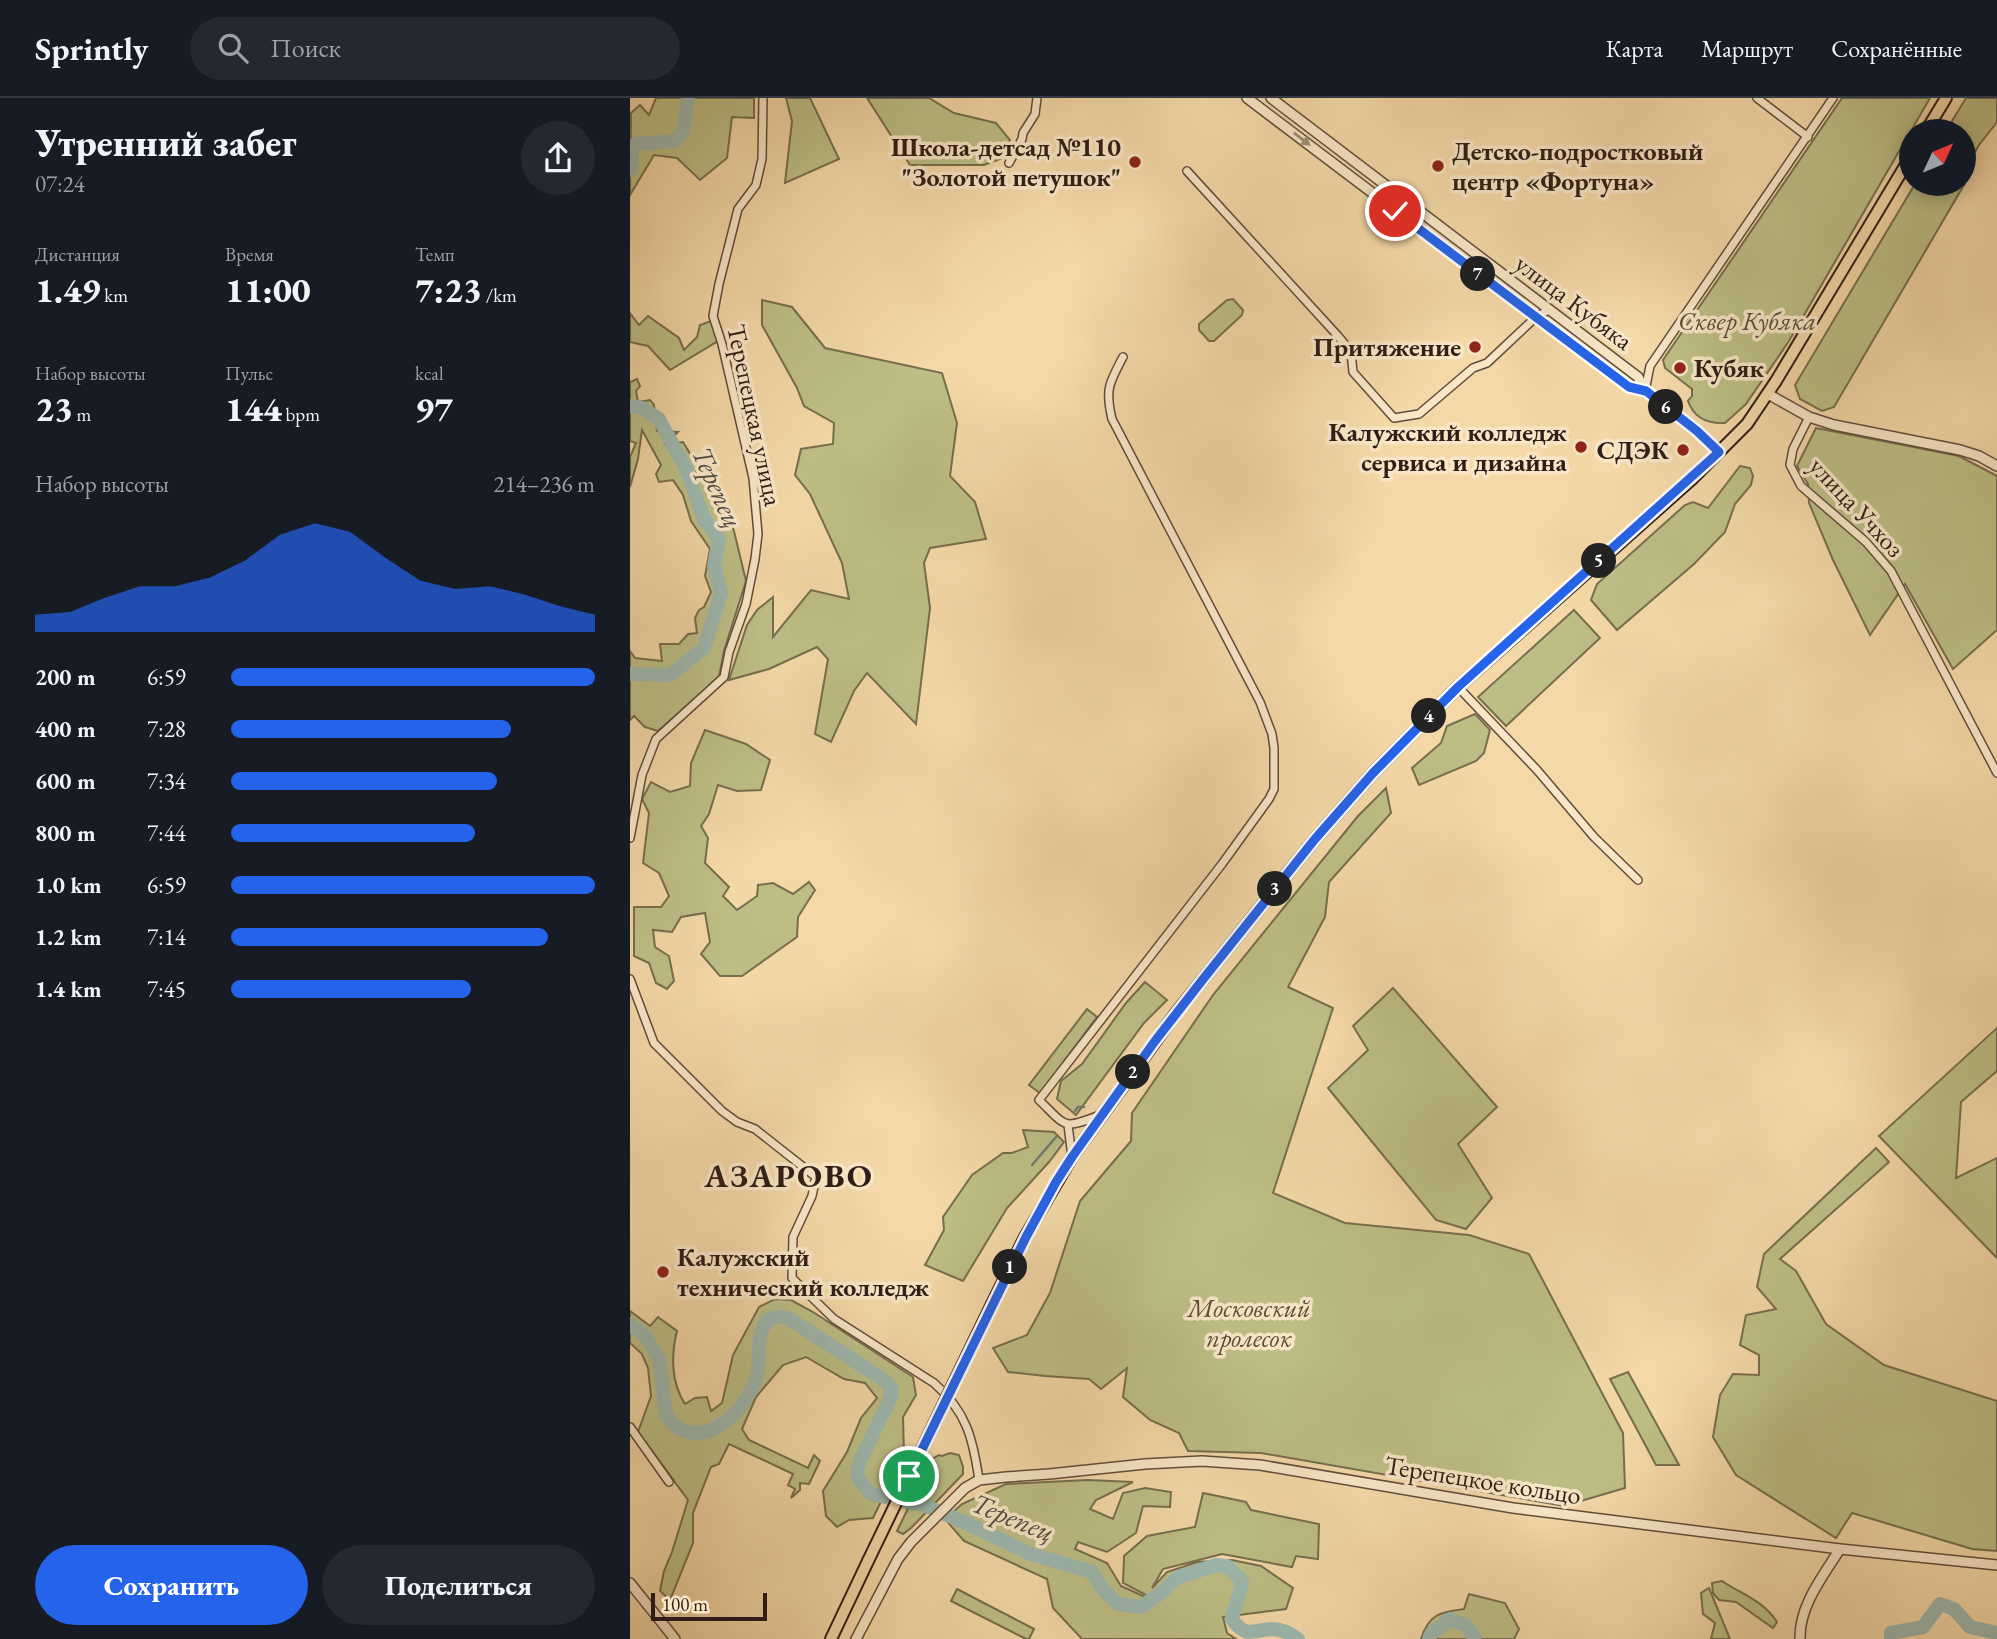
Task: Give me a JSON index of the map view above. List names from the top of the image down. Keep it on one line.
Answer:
{"streets":{"street":["улица Кубяка","Терепецкая улица","улица Учхоз","Терепецкое кольцо"]},"districts":["АЗАРОВО"],"water":["Терепец"],"parks":["Сквер Кубяка","Московский пролесок"],"places":["Школа-детсад №110 \"Золотой петушок\"","Детско-подростковый центр «Фортуна»","Притяжение","Кубяк","Калужский колледж сервиса и дизайна","СДЭК","Калужский технический колледж"],"scale_bar":"100 m","north":"top right","page":{"header":"Sprintly","search":"Поиск","nav":["Карта","Маршрут","Сохранённые"],"heading":["Утренний забег","07:24"],"stats":[["Дистанция","1.49 km"],["Время","11:00"],["Темп","7:23 /km"],["Набор высоты","23 m"],["Пульс","144 bpm"],["kcal","97"]],"pins":["7","6","5","4","3","2","1"],"chart":["Набор высоты","214–236 m"],"list":[{"name":"200 m","note":"6:59"},{"name":"400 m","note":"7:28"},{"name":"600 m","note":"7:34"},{"name":"800 m","note":"7:44"},{"name":"1.0 km","note":"6:59"},{"name":"1.2 km","note":"7:14"},{"name":"1.4 km","note":"7:45"}],"buttons":["Сохранить","Поделиться"],"scale":"100 m"}}
